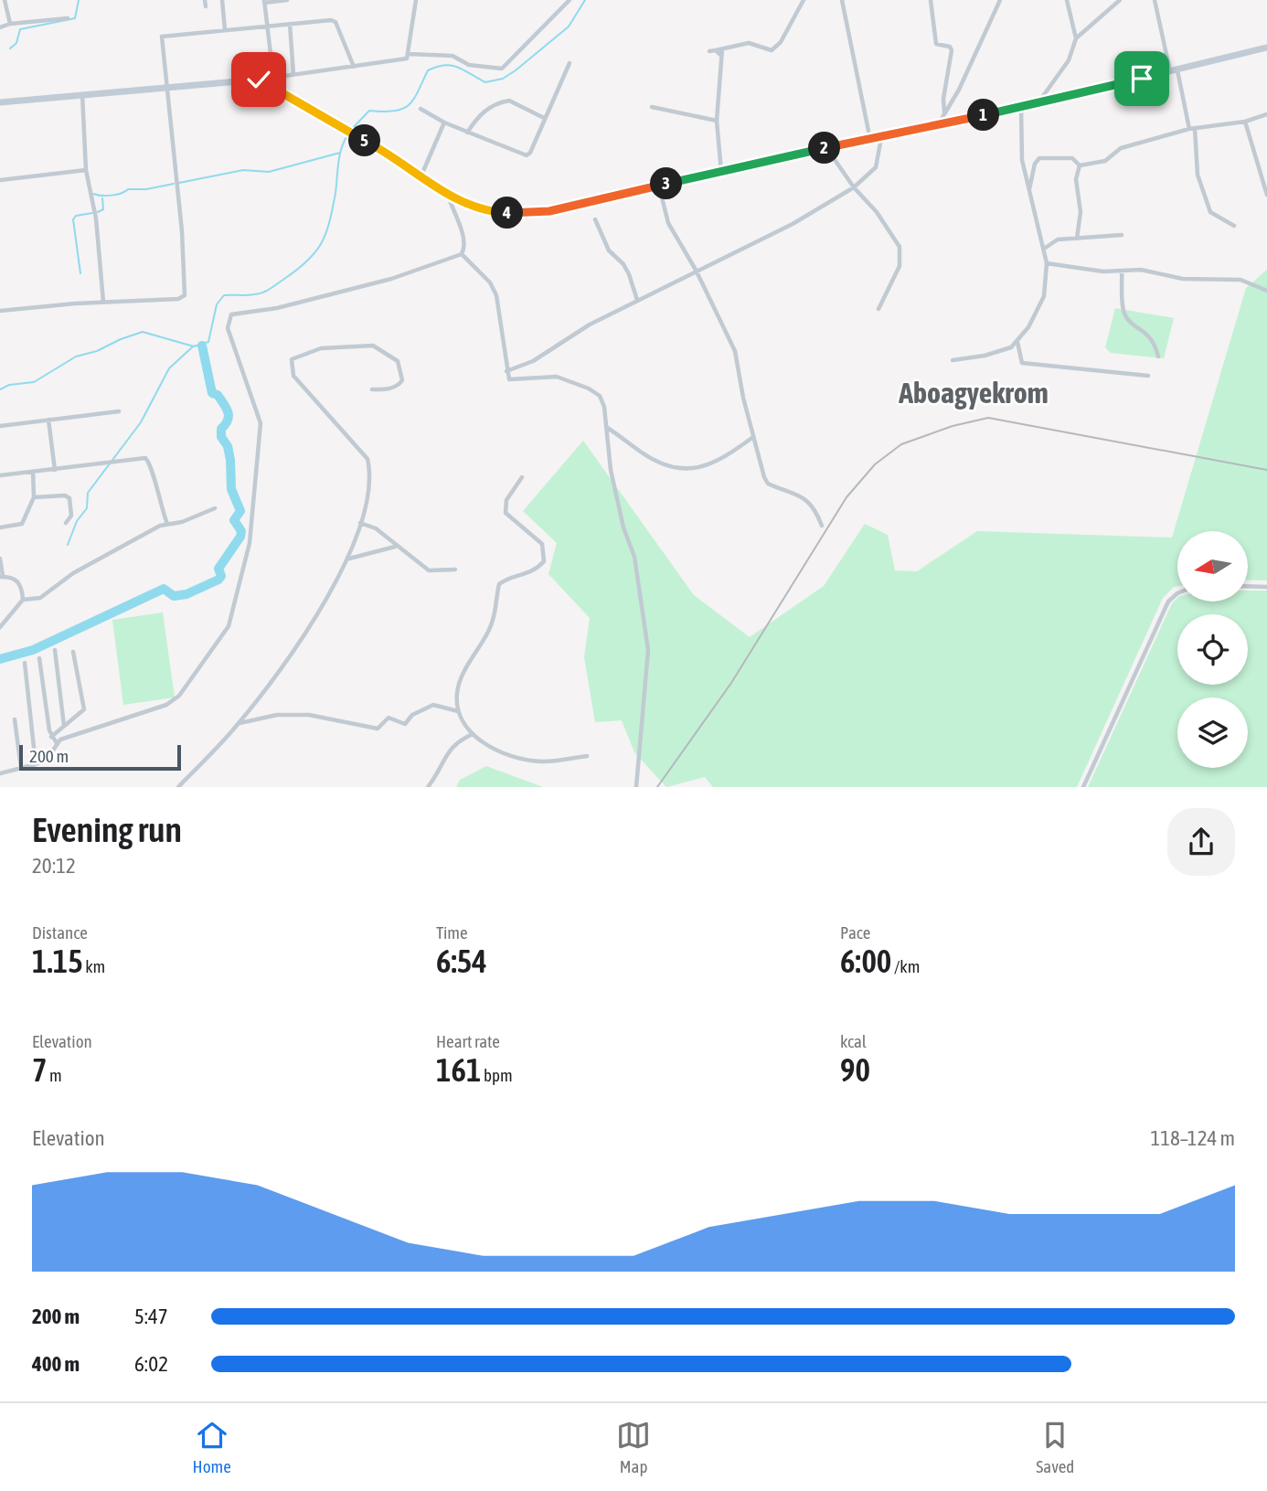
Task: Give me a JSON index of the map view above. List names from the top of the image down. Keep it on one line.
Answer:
{"districts":["Aboagyekrom"],"scale_bar":"200 m","north":"left","page":{"pins":["1","5","2","3","4"],"scale":"200 m","heading":["Evening run","20:12"],"stats":[["Distance","1.15 km"],["Time","6:54"],["Pace","6:00 /km"],["Elevation","7 m"],["Heart rate","161 bpm"],["kcal","90"]],"chart":["Elevation","118–124 m"],"list":[{"name":"200 m","note":"5:47"},{"name":"400 m","note":"6:02"}],"tabs":["Home","Map","Saved"]}}
